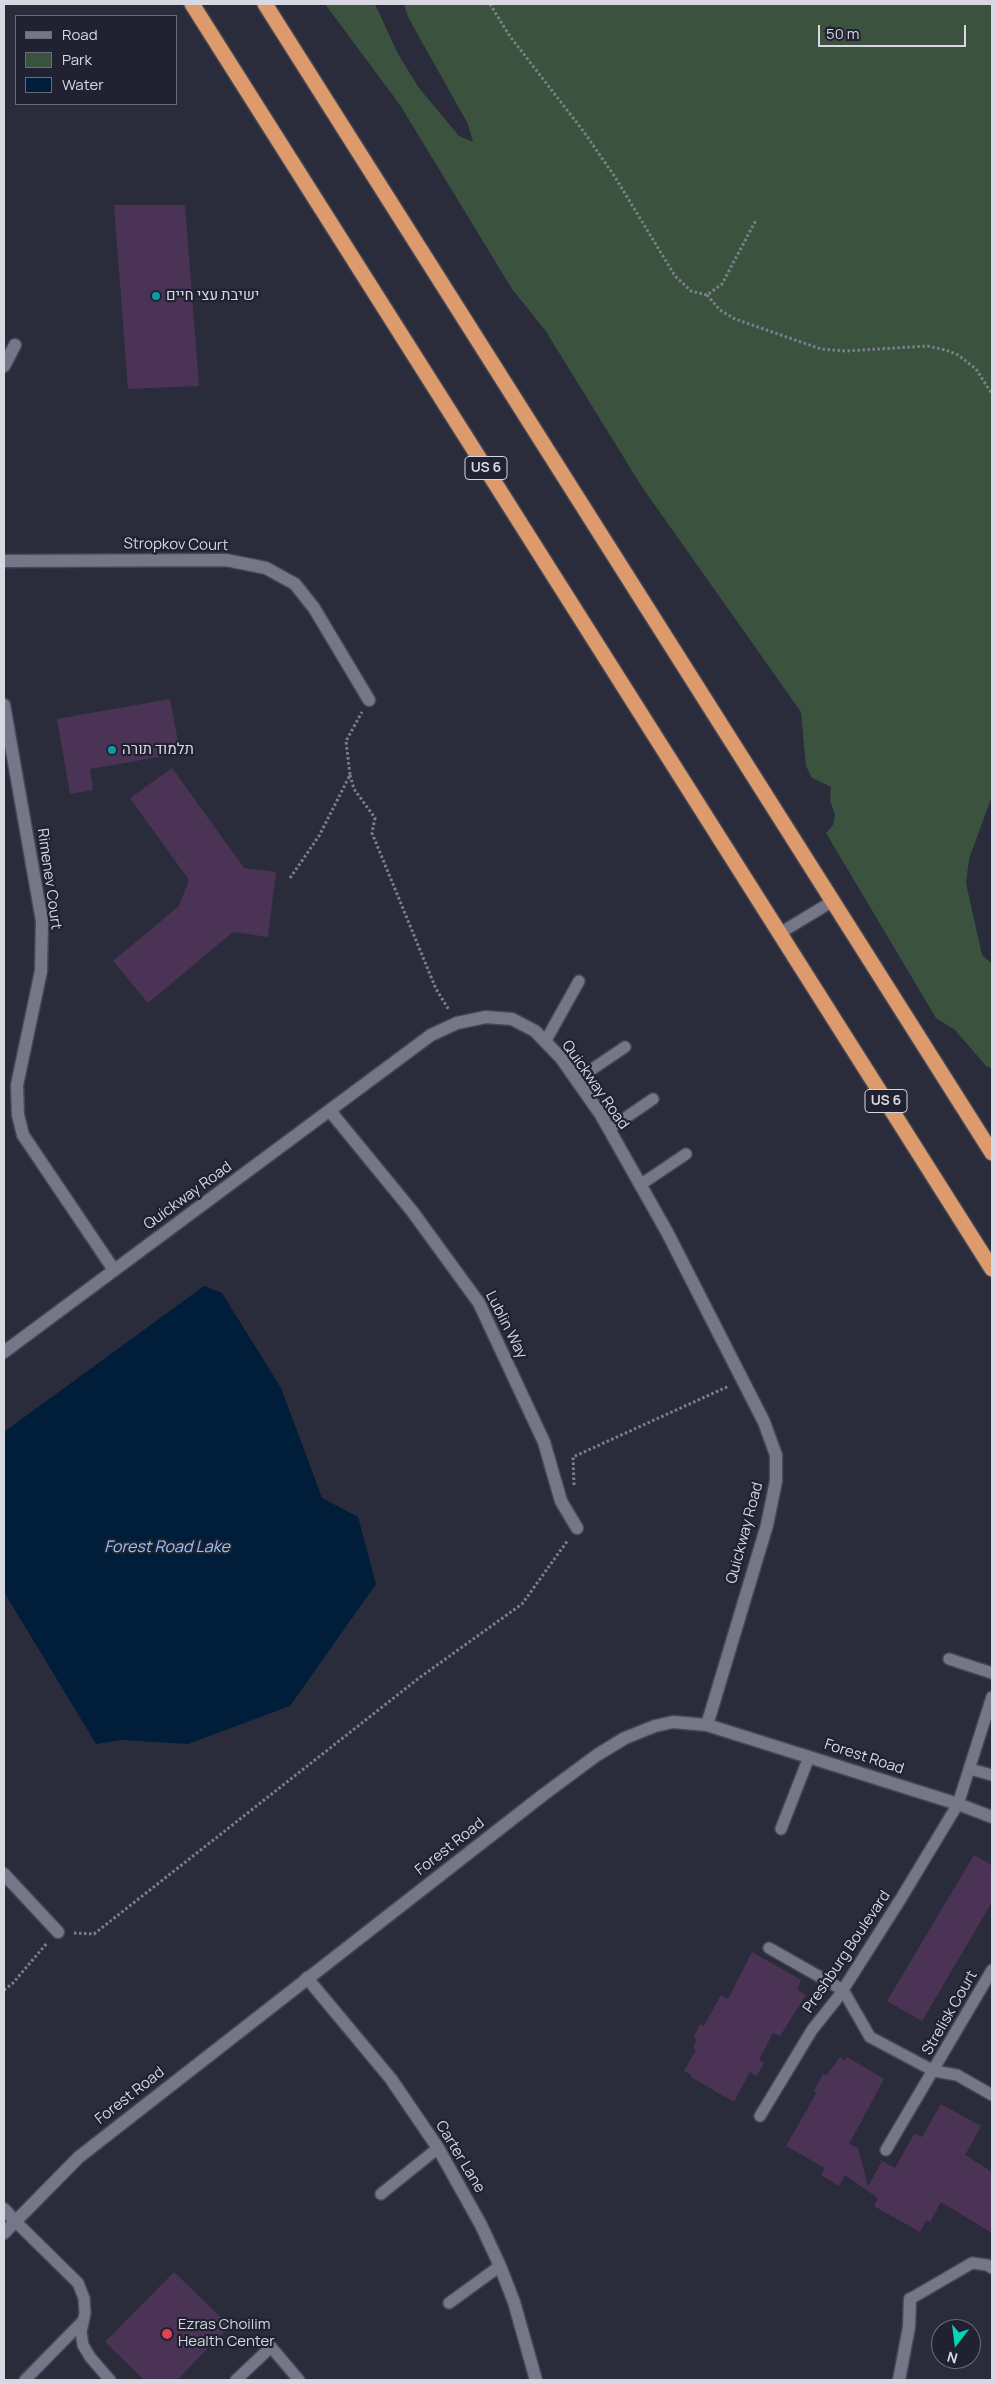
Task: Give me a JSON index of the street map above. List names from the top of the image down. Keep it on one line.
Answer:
{"streets":{"highway":["US 6"],"street":["Stropkov Court","Rimenev Court","Quickway Road","Lublin Way","Forest Road","Carter Lane"],"lane":["Preshburg Boulevard","Strelisk Court"]},"crossings":[["Rimenev Court","Quickway Road"],["Quickway Road","Lublin Way"],["Quickway Road","Forest Road"],["Forest Road","Preshburg Boulevard"],["Forest Road","Carter Lane"]],"water":["Forest Road Lake"],"places":["ישיבת עצי חיים","תלמוד תורה","Ezras Choilim Health Center"],"legend":["Road","Park","Water"],"scale_bar":"50 m","north":"bottom"}
